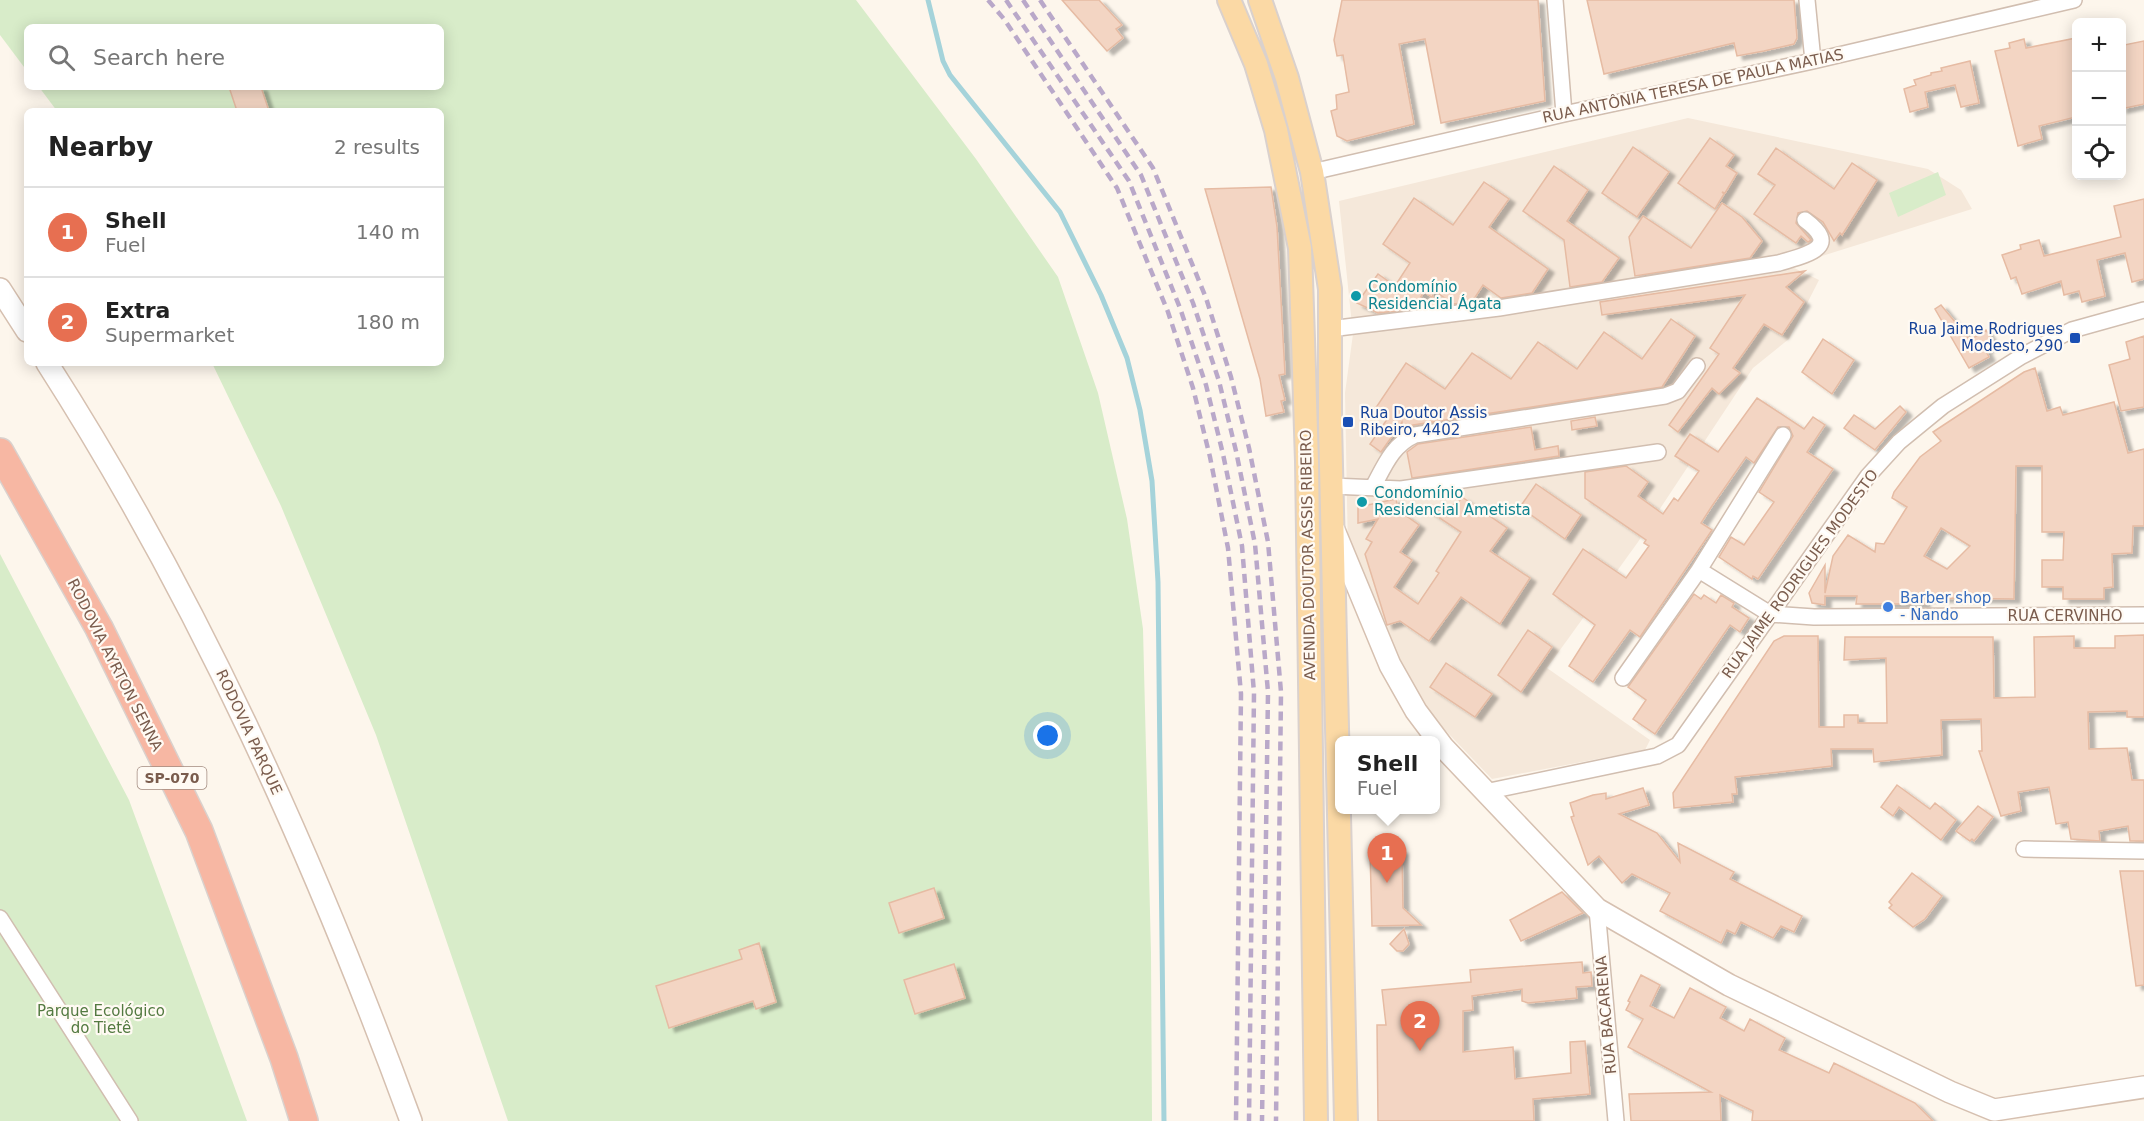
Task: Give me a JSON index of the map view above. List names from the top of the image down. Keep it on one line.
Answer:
{"streets":{"highway":["RODOVIA AYRTON SENNA","SP-070"],"main road":["AVENIDA DOUTOR ASSIS RIBEIRO"],"street":["RUA ANTÔNIA TERESA DE PAULA MATIAS","RUA JAIME RODRIGUES MODESTO","RUA CERVINHO","RODOVIA PARQUE","RUA BACARENA"]},"crossings":[["RUA ANTÔNIA TERESA DE PAULA MATIAS","AVENIDA DOUTOR ASSIS RIBEIRO"],["RUA JAIME RODRIGUES MODESTO","RUA CERVINHO"]],"parks":["Parque Ecológico do Tietê"],"places":{"other":["Condomínio Residencial Ágata","Condomínio Residencial Ametista","Barber shop - Nando"],"transit":["Rua Jaime Rodrigues Modesto, 290","Rua Doutor Assis Ribeiro, 4402"]},"page":{"map_buttons":["+","−"],"search":"Search here","heading":["Nearby","2 results"],"list":[{"mark":"1","name":"Shell","note":"Fuel","value":"140 m"},{"mark":"2","name":"Extra","note":"Supermarket","value":"180 m"}],"popup":["Shell","Fuel"],"pins":["1","2"]}}
